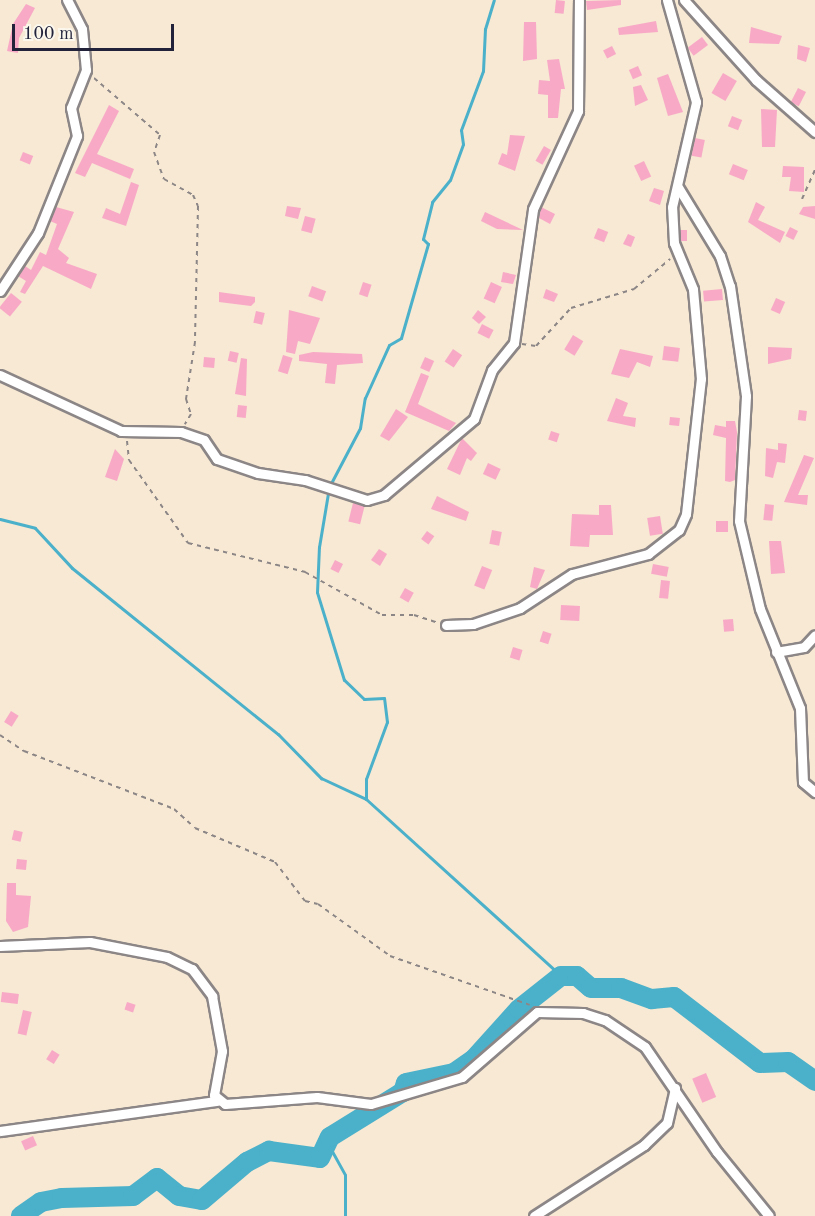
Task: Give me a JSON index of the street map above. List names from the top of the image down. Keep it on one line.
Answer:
{"scale_bar":"100 m"}
